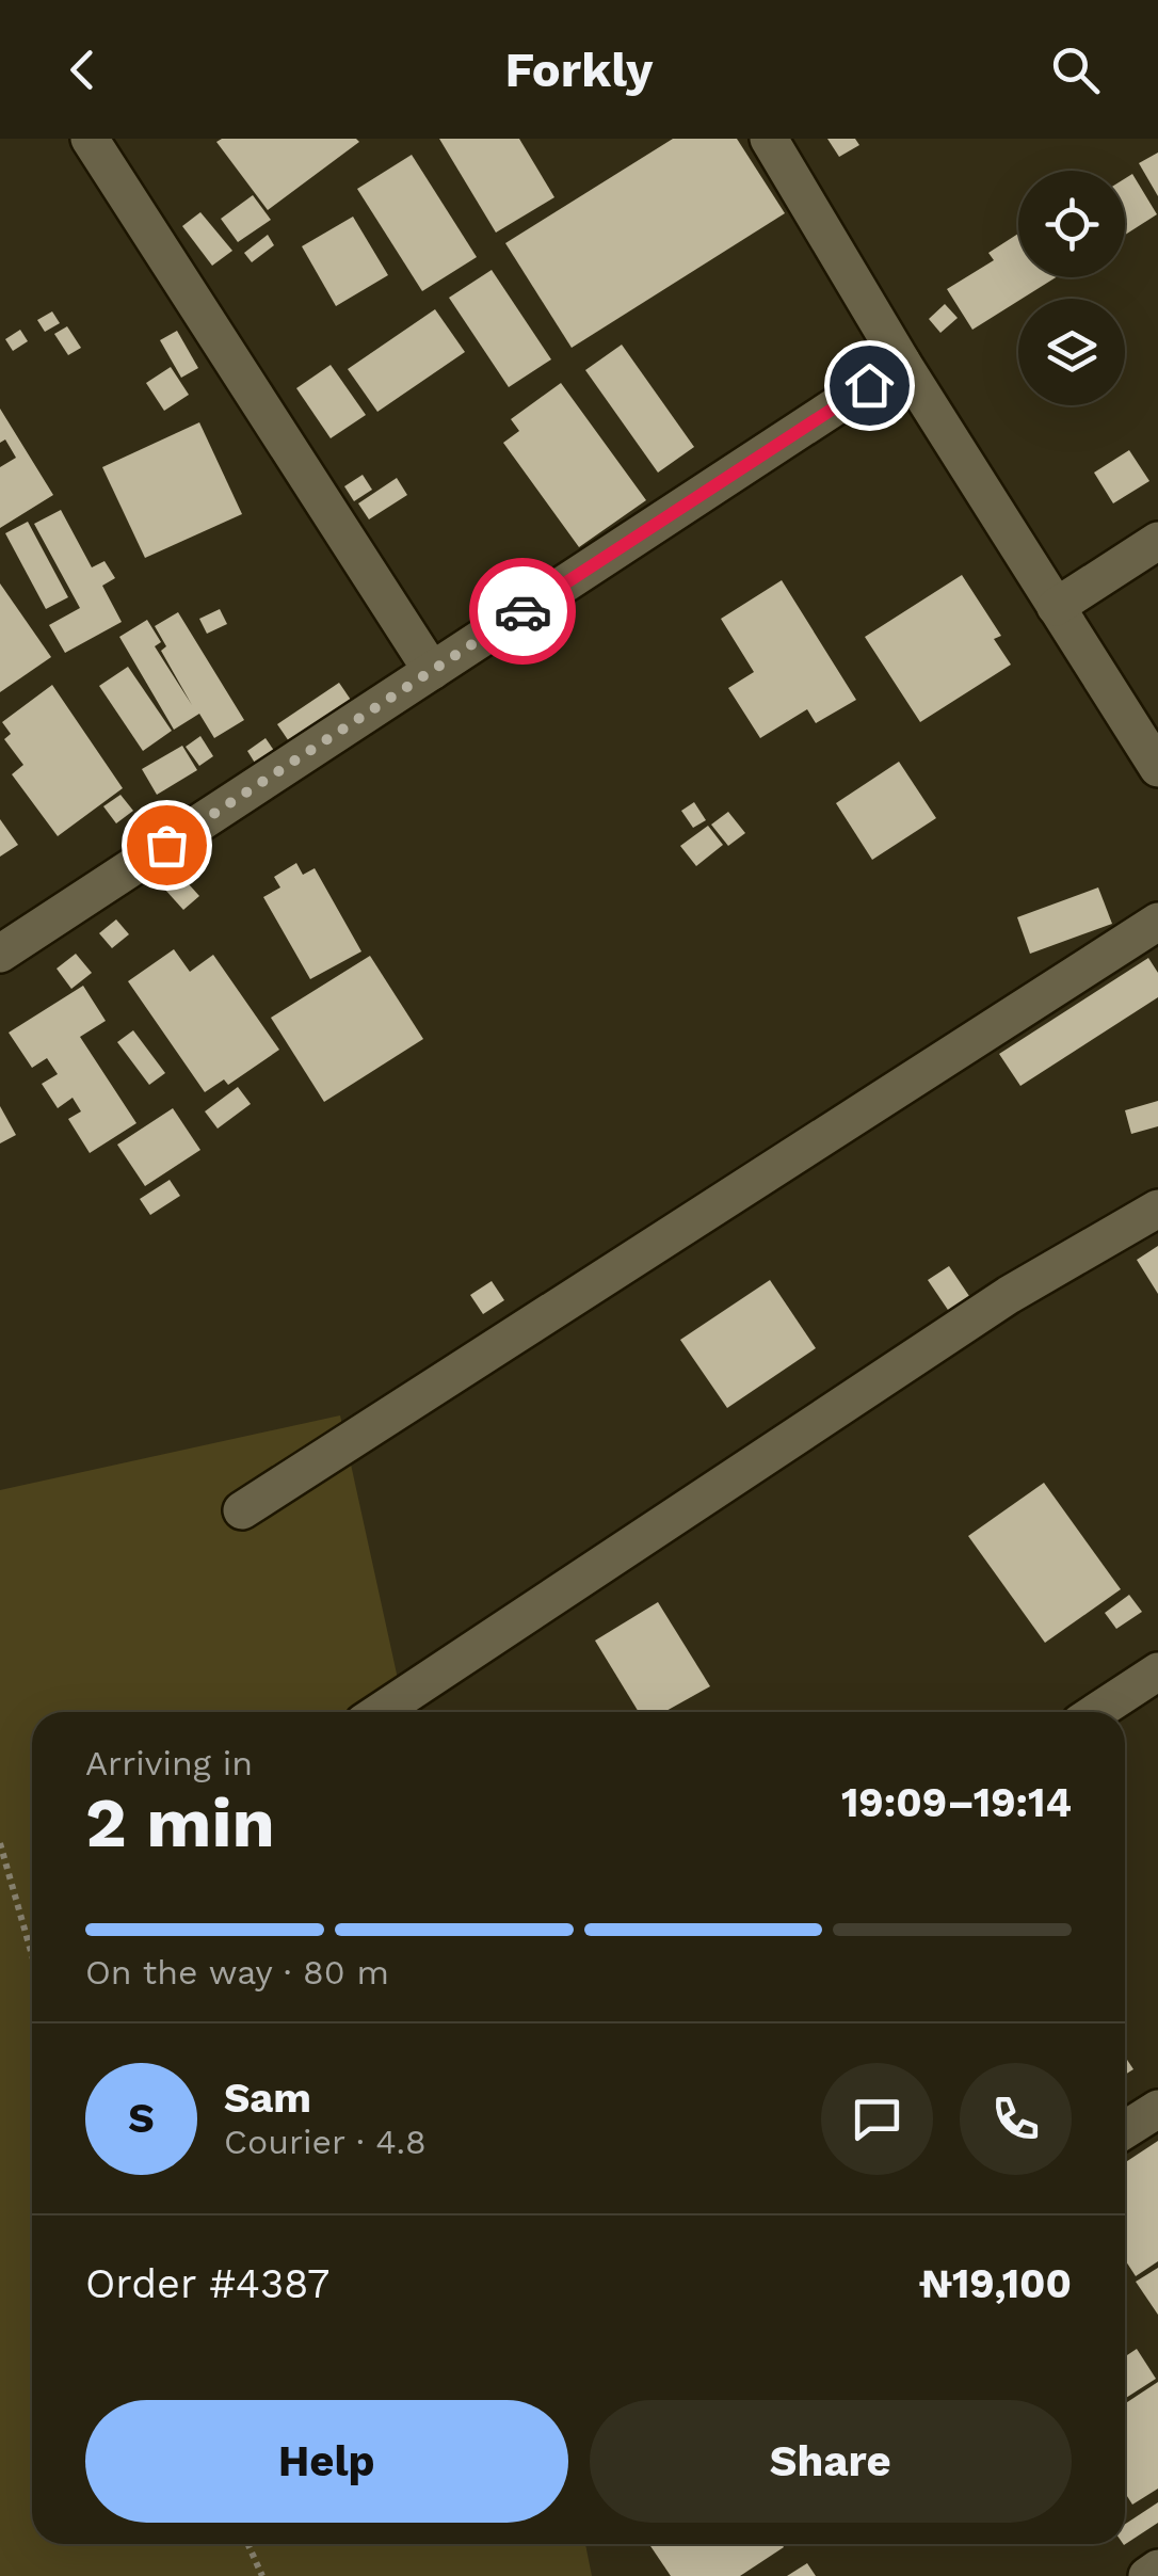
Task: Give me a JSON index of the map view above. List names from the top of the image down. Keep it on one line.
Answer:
{"page":{"header":"Forkly","heading":["2 min","Arriving in","19:09–19:14"],"panel":["Sam","Courier · 4.8","Order #4387","₦19,100"],"bar":"On the way · 80 m","round":"S","buttons":["Help","Share"]}}
